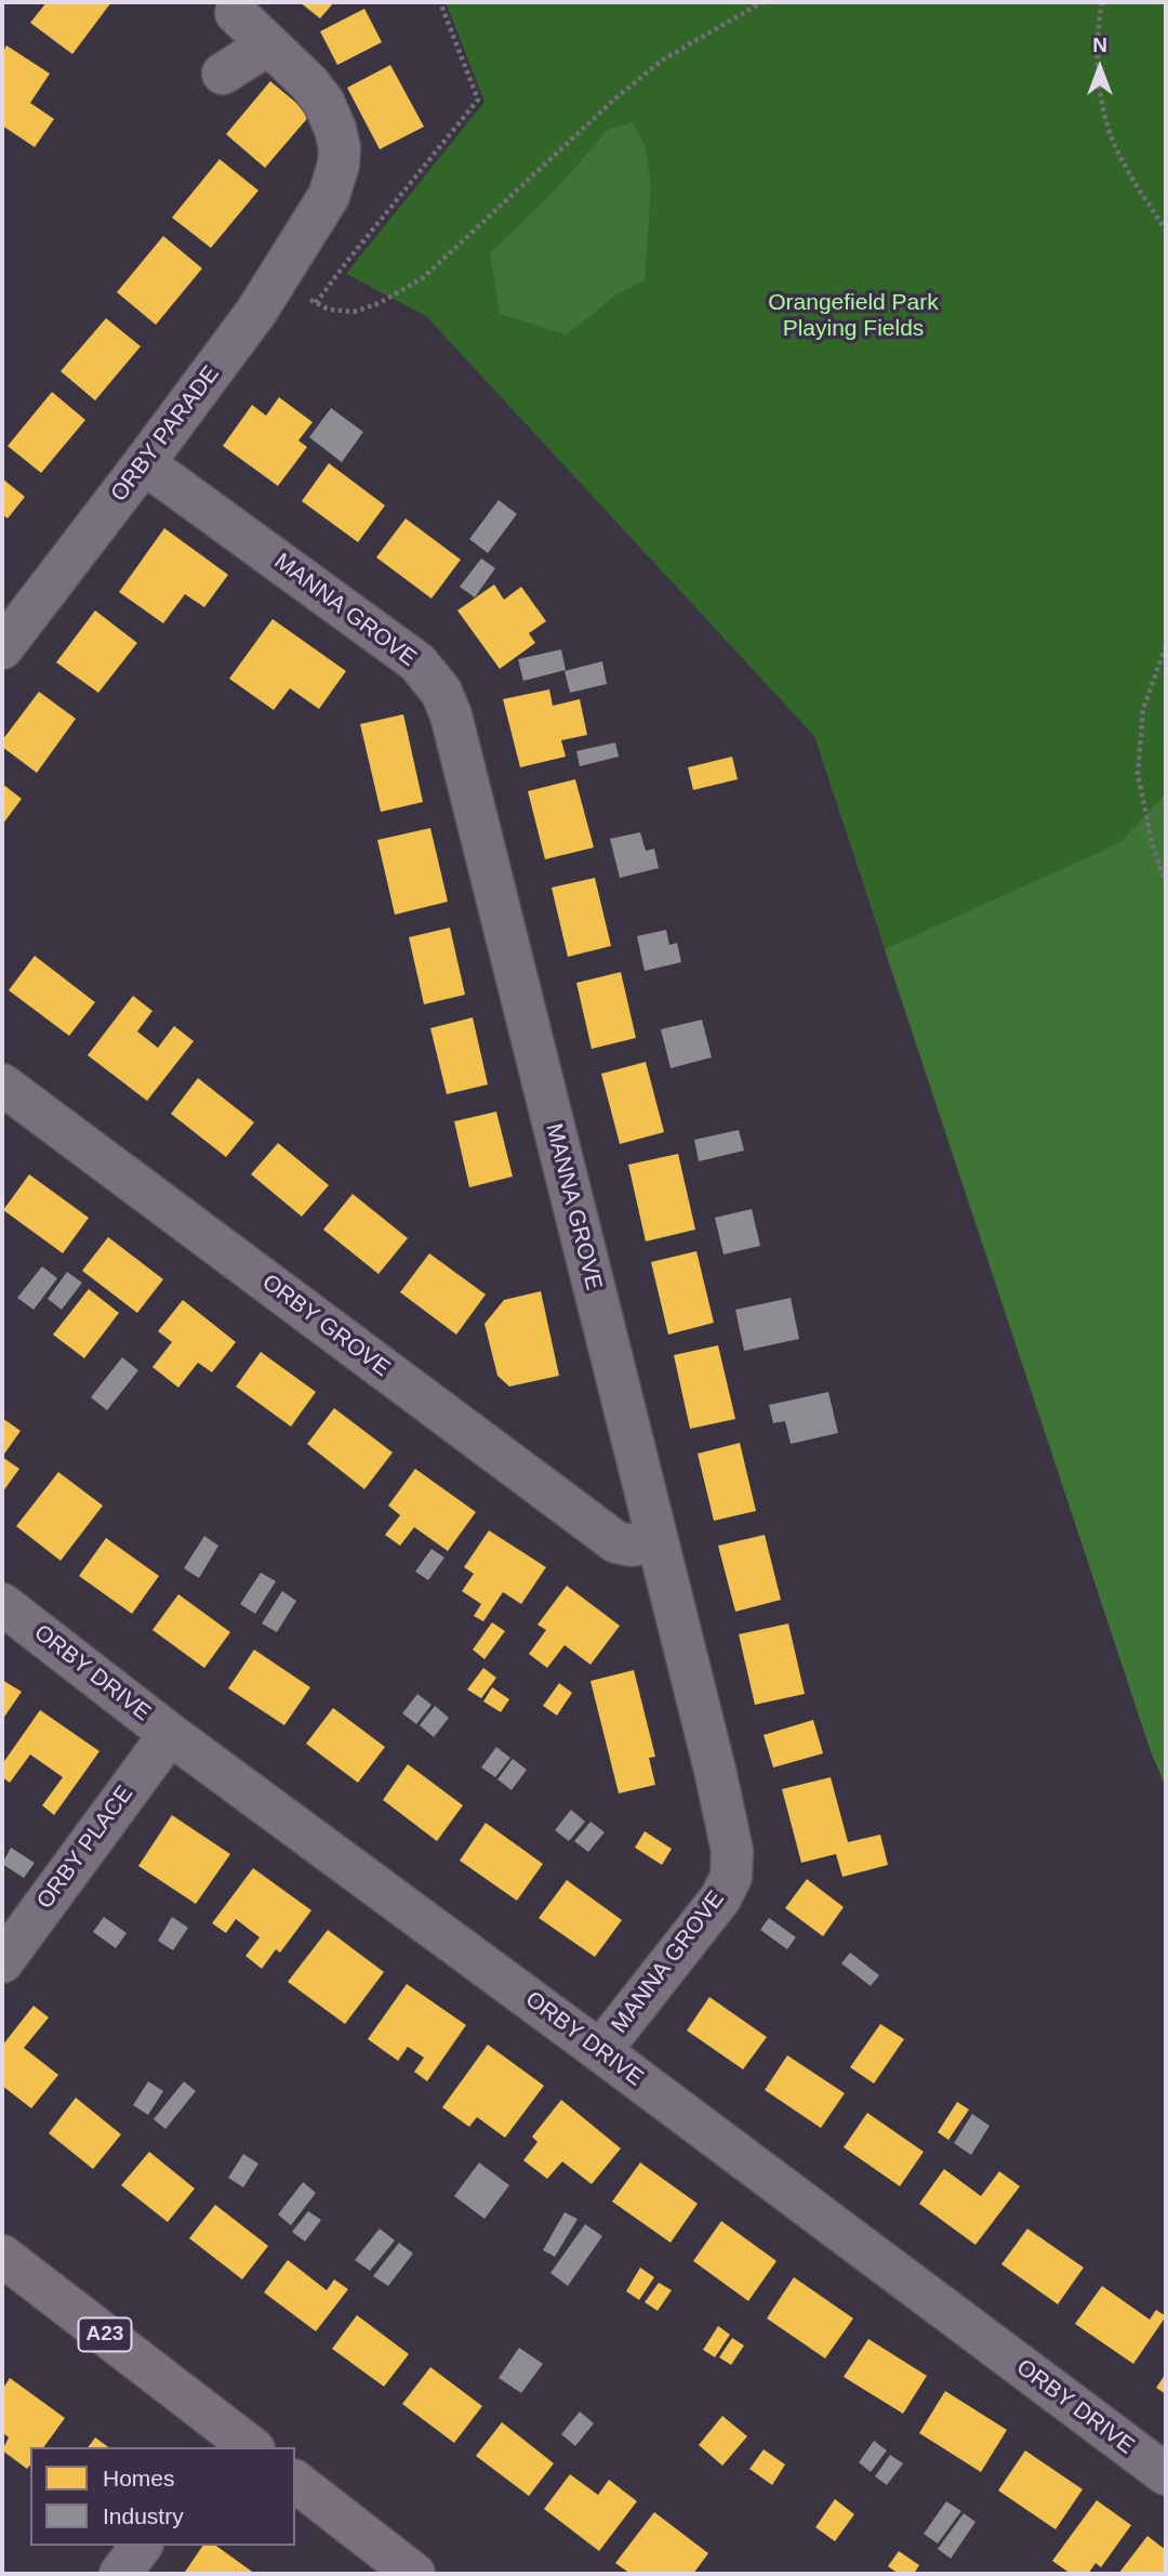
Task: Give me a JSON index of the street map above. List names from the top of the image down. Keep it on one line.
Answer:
{"streets":{"main road":["A23"],"street":["ORBY PARADE","MANNA GROVE","ORBY GROVE","ORBY DRIVE","ORBY PLACE"]},"crossings":[["ORBY PARADE","MANNA GROVE"],["MANNA GROVE","ORBY GROVE"],["MANNA GROVE","ORBY DRIVE"],["ORBY DRIVE","ORBY PLACE"]],"parks":["Orangefield Park Playing Fields"],"legend":["Homes","Industry"],"north":"top"}
